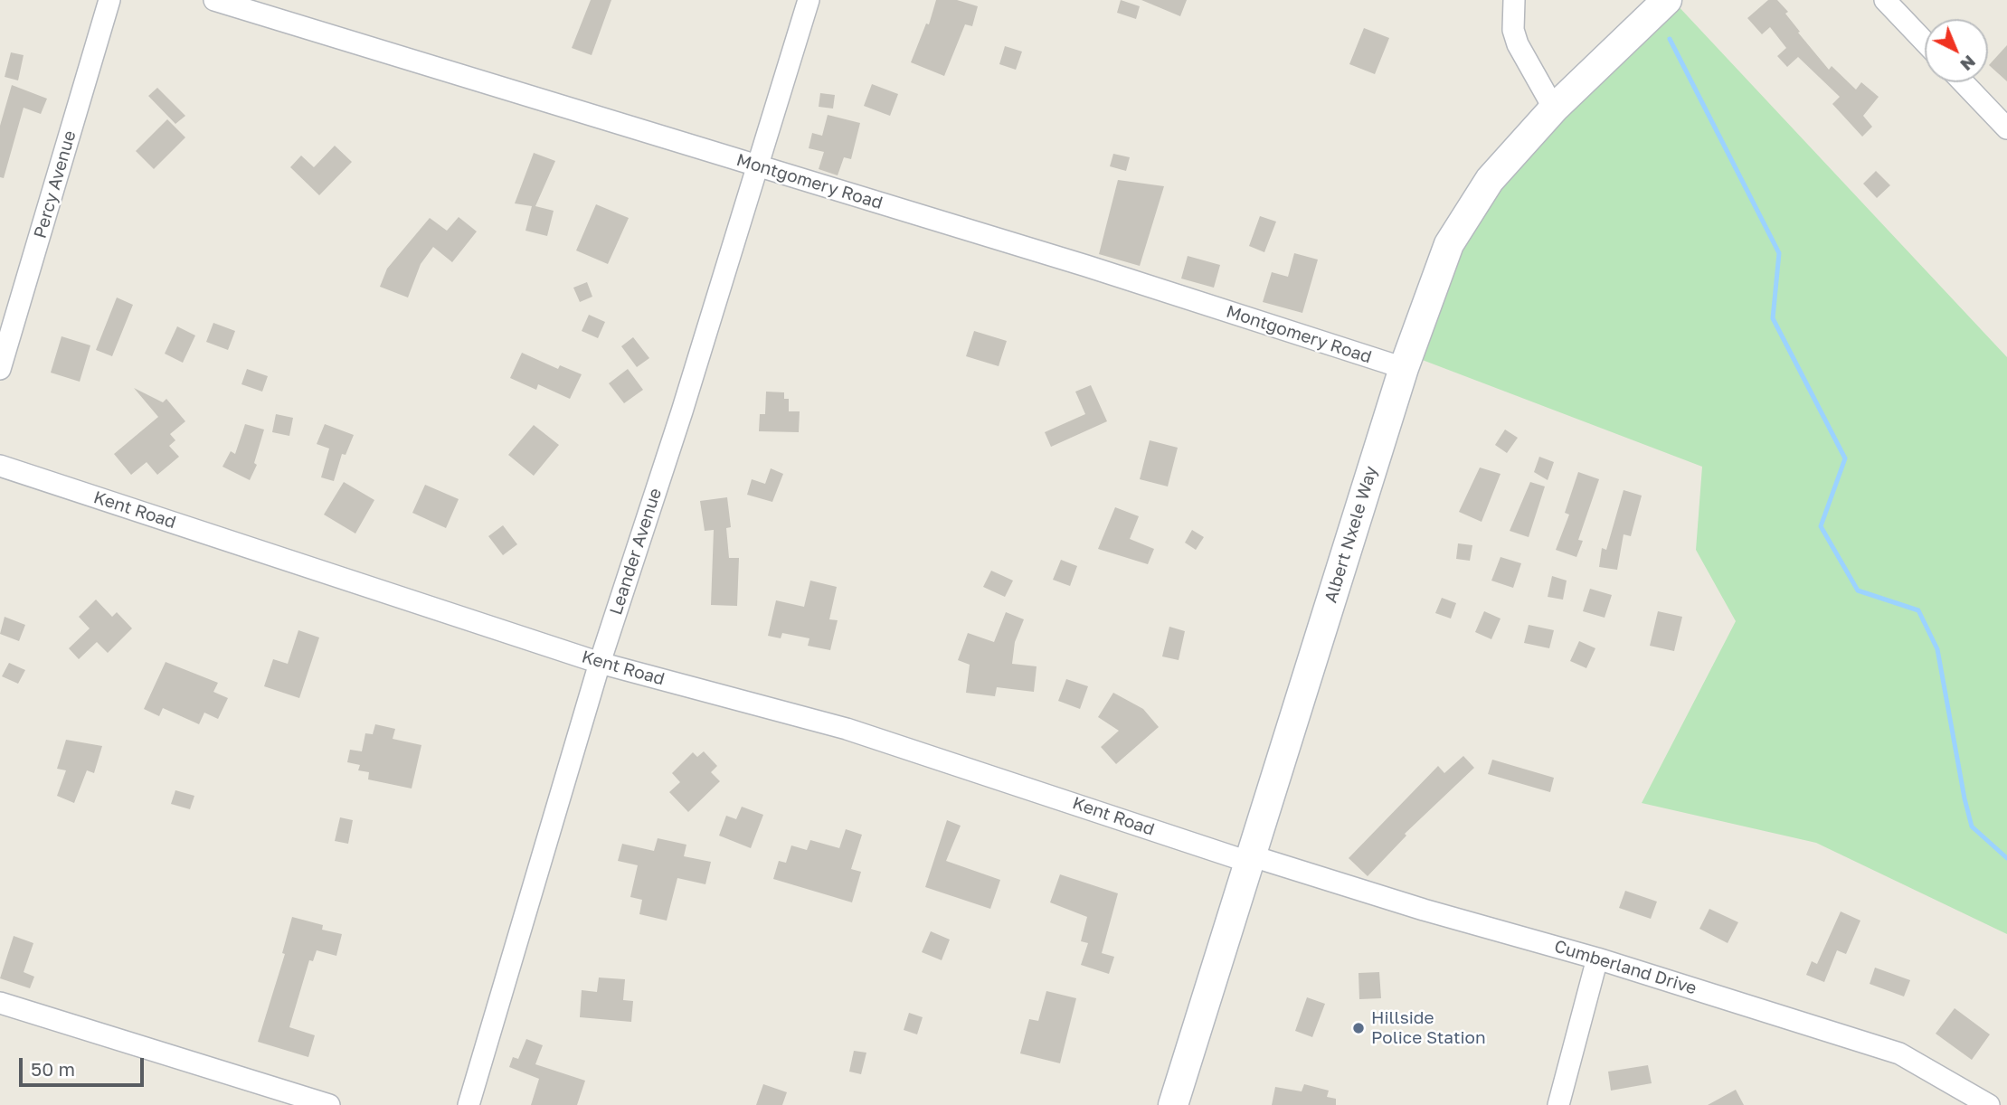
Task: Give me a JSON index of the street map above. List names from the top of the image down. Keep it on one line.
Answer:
{"streets":{"main road":["Albert Nxele Way"],"street":["Montgomery Road","Percy Avenue","Kent Road","Leander Avenue","Cumberland Drive"]},"crossings":[["Montgomery Road","Albert Nxele Way"],["Montgomery Road","Leander Avenue"],["Kent Road","Albert Nxele Way"],["Kent Road","Leander Avenue"],["Kent Road","Cumberland Drive"],["Albert Nxele Way","Cumberland Drive"]],"places":["Hillside Police Station"],"scale_bar":"50 m","north":"bottom right"}
